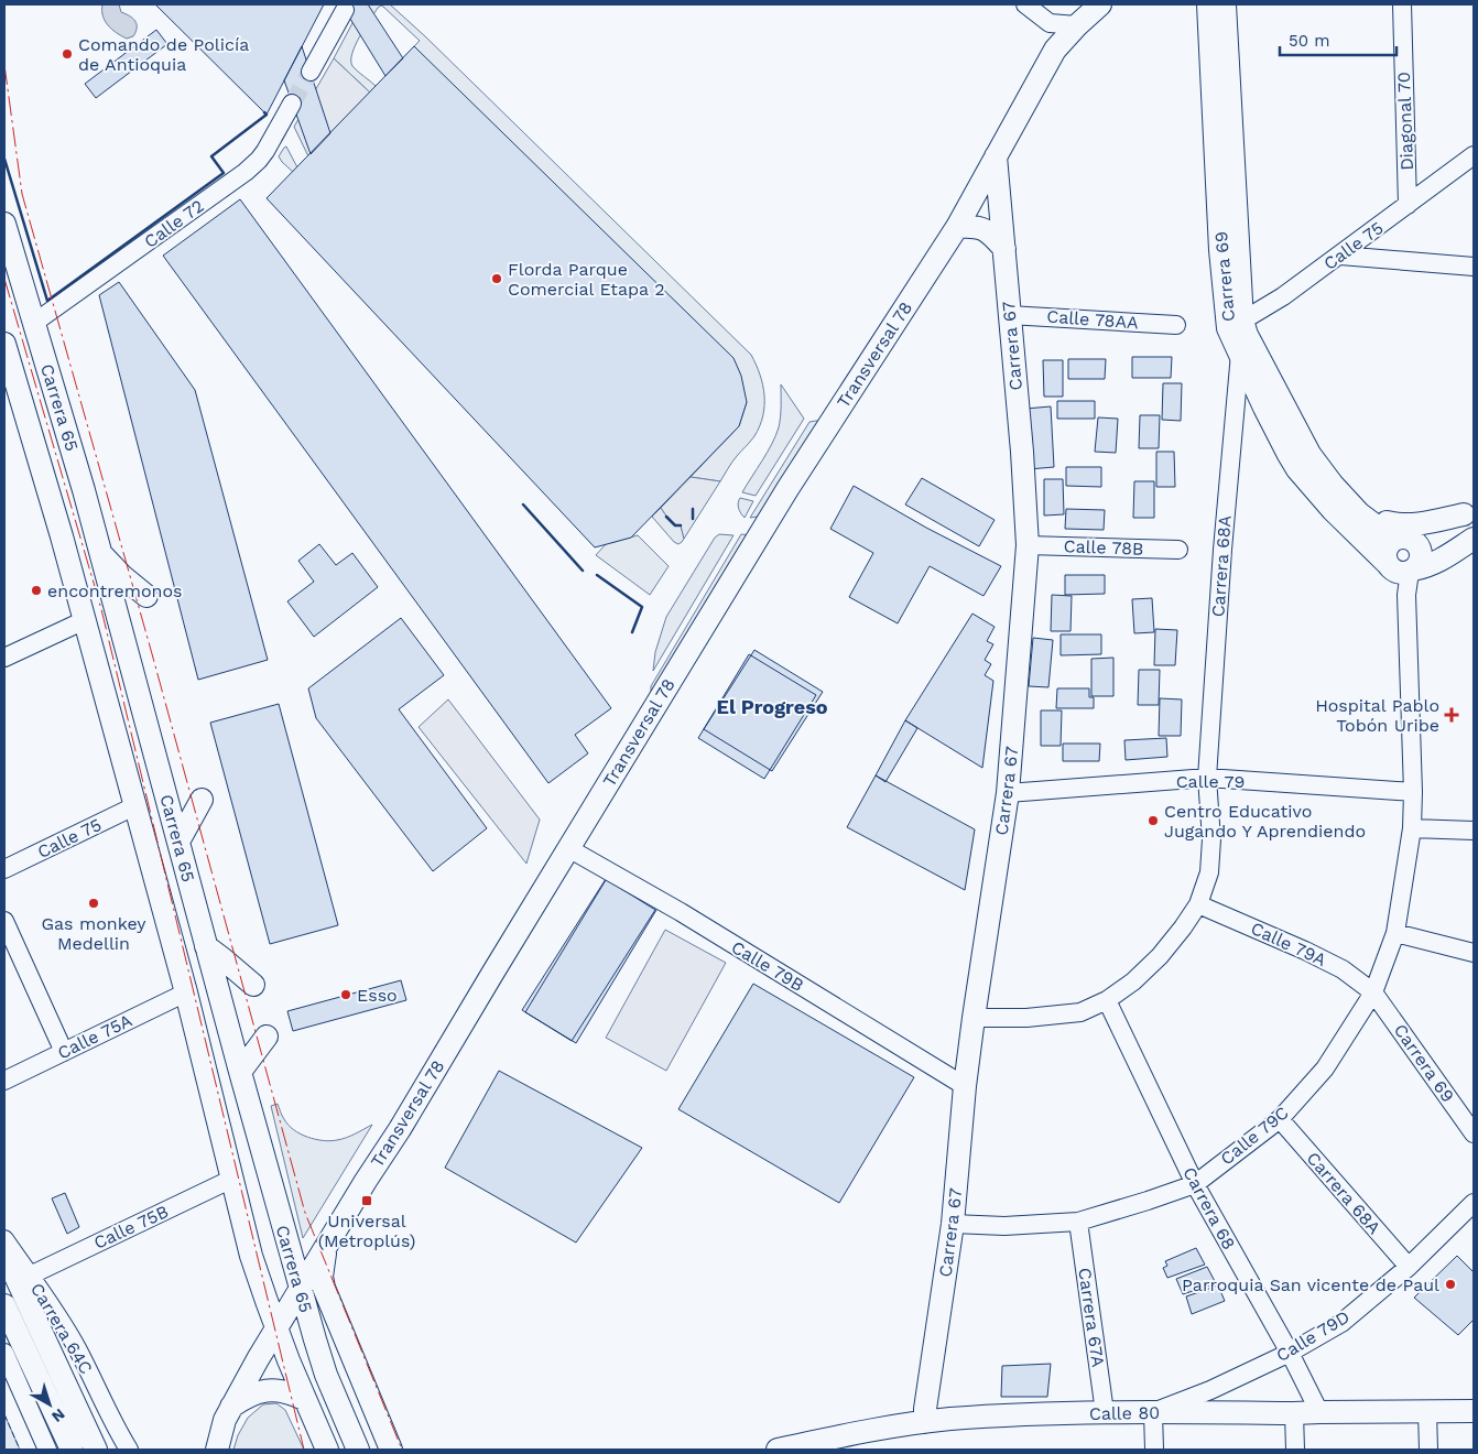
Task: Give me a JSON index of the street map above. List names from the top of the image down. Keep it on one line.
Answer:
{"streets":{"main road":["Carrera 69","Carrera 67","Transversal 78","Carrera 65","Calle 80"],"street":["Diagonal 70","Calle 72","Calle 75","Calle 78AA","Calle 78B","Carrera 68A","Calle 79","Calle 79A","Calle 79B","Calle 75A","Calle 79C","Carrera 68","Calle 75B","Carrera 67A","Carrera 64C","Calle 79D"]},"crossings":[["Diagonal 70","Calle 75"],["Calle 72","Carrera 65"],["Calle 75","Carrera 69"],["Calle 75","Carrera 65"],["Carrera 69","Carrera 68A"],["Carrera 69","Calle 79"],["Carrera 69","Calle 79A"],["Carrera 69","Calle 79C"],["Calle 78AA","Carrera 67"],["Carrera 67","Transversal 78"],["Carrera 67","Calle 78B"],["Carrera 67","Calle 79"],["Carrera 67","Calle 79B"],["Carrera 67","Calle 79C"],["Carrera 67","Calle 80"],["Transversal 78","Carrera 65"],["Transversal 78","Calle 79B"],["Carrera 65","Calle 75A"],["Carrera 65","Calle 75B"],["Carrera 68A","Calle 79"],["Carrera 68A","Calle 79C"],["Carrera 68A","Calle 79D"],["Calle 79A","Calle 79C"],["Calle 79C","Carrera 68"],["Calle 79C","Carrera 67A"],["Carrera 68","Calle 79D"],["Carrera 68","Calle 80"],["Calle 75B","Carrera 64C"],["Carrera 67A","Calle 80"],["Calle 79D","Calle 80"]],"districts":["El Progreso"],"places":{"other":["Comando de Policía de Antioquia","Florda Parque Comercial Etapa 2","encontremonos","Centro Educativo Jugando Y Aprendiendo","Gas monkey Medellin","Esso","Parroquia San vicente de Paul"],"health":["Hospital Pablo Tobón Uribe"],"transit":["Universal (Metroplús)"]},"scale_bar":"50 m","north":"bottom right"}
